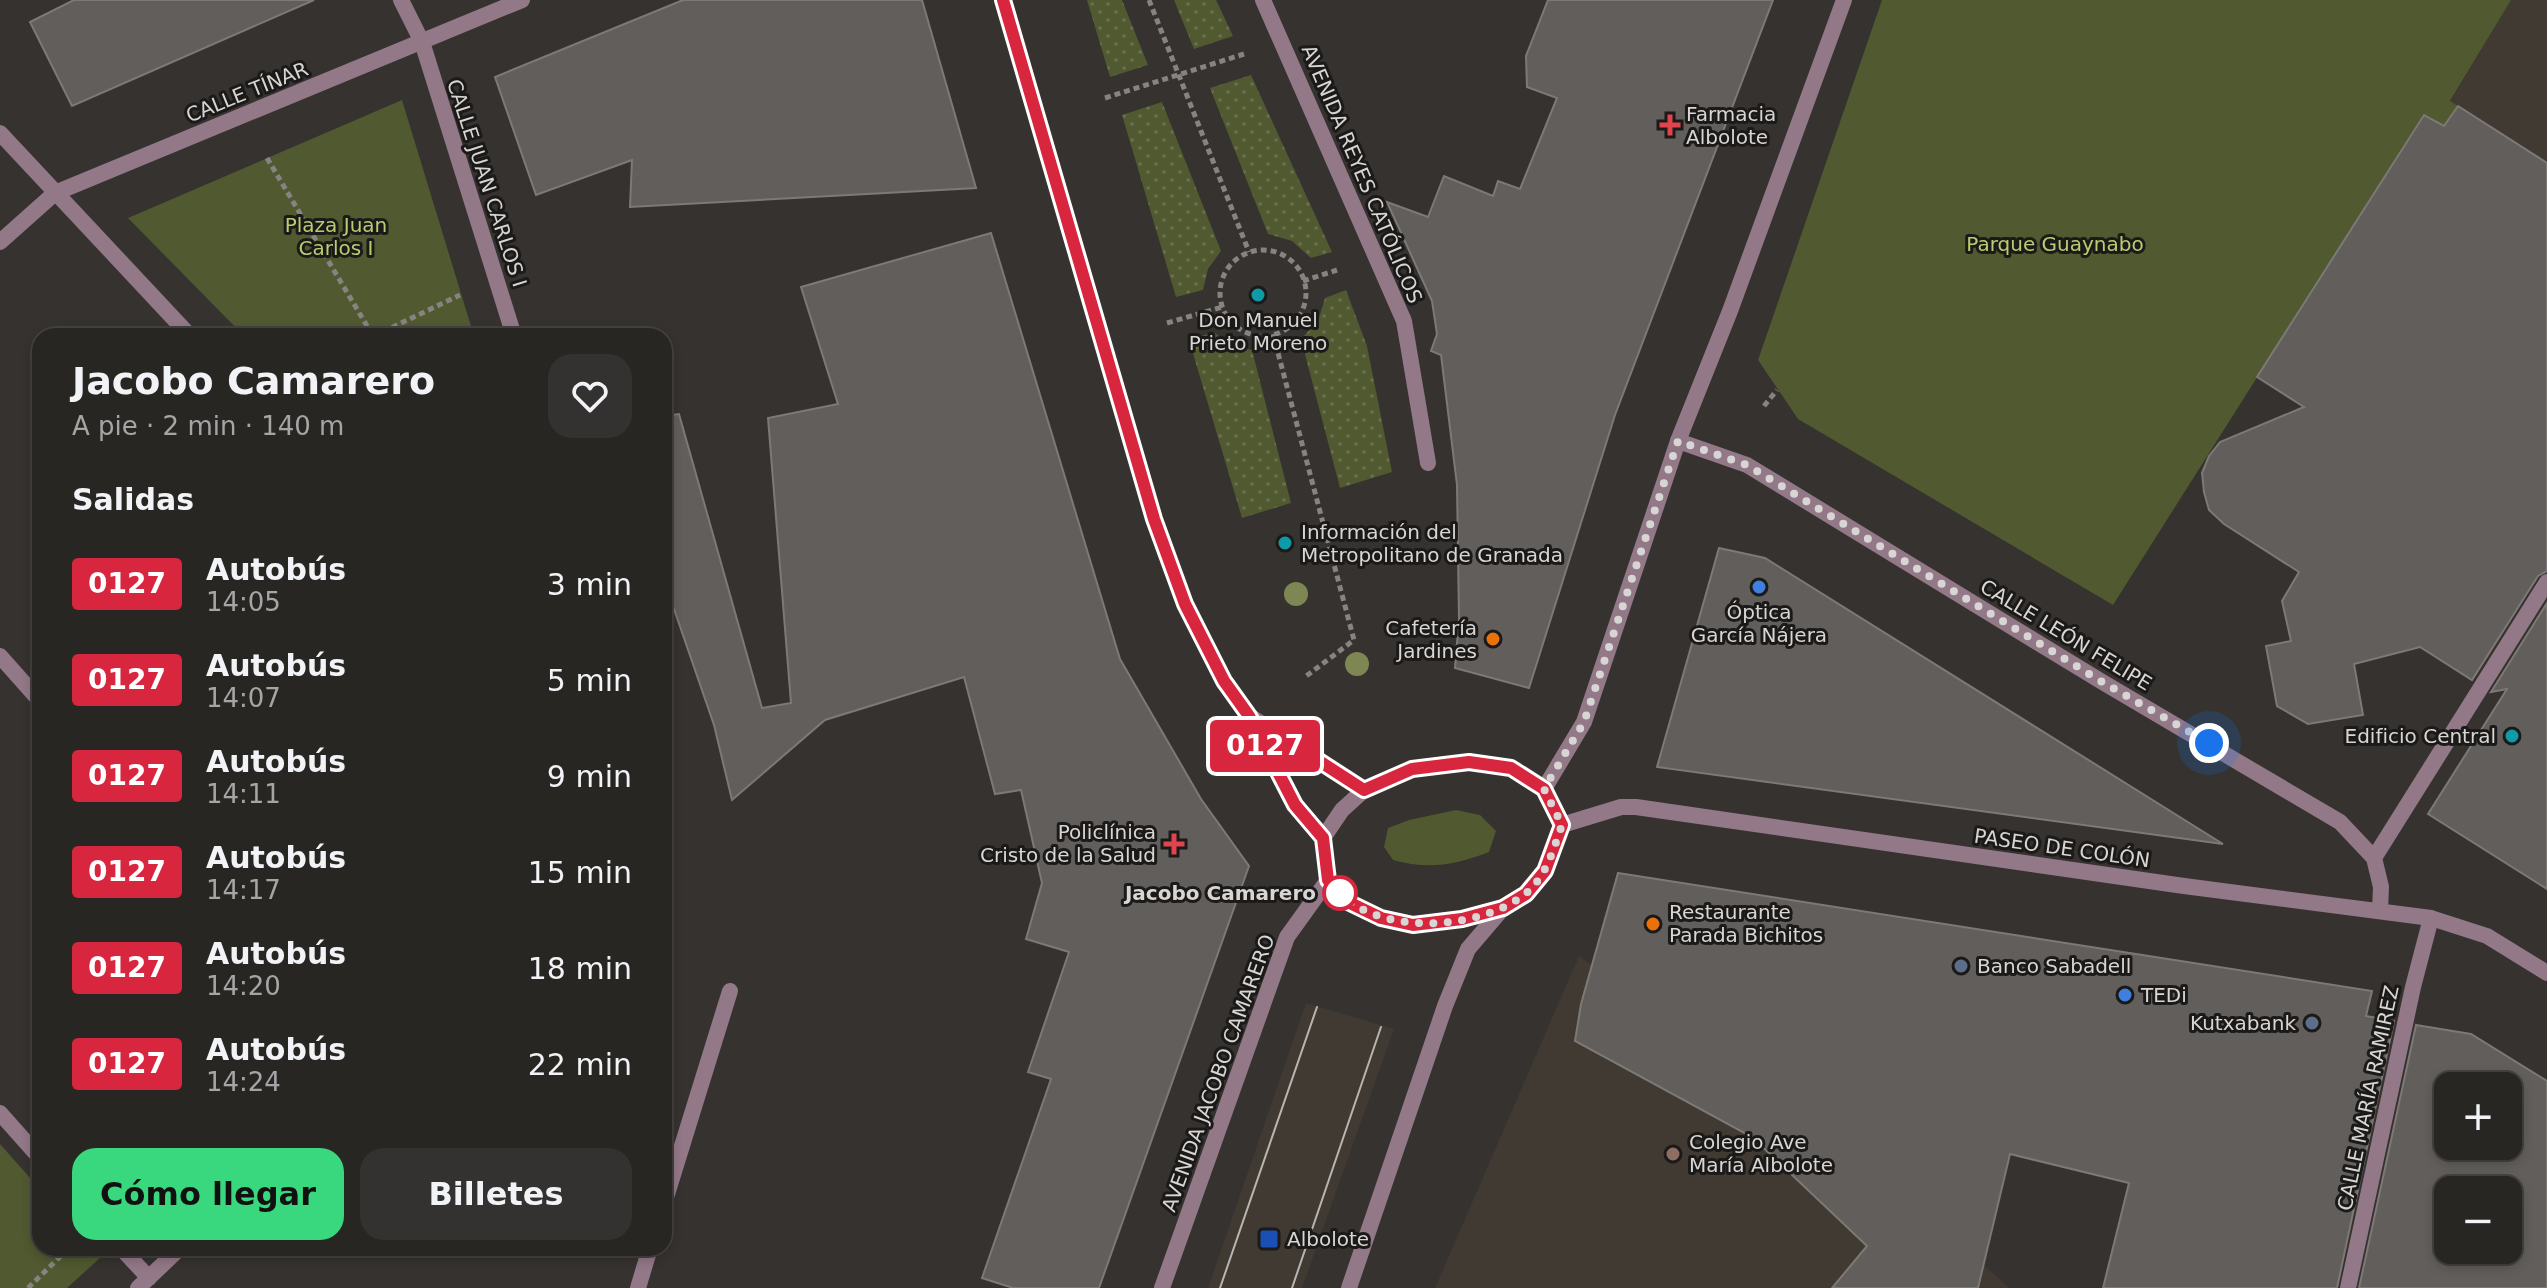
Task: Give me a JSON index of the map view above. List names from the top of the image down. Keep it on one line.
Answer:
{"streets":{"street":["CALLE TÍNAR","AVENIDA REYES CATÓLICOS","CALLE JUAN CARLOS I","CALLE LEÓN FELIPE","PASEO DE COLÓN","AVENIDA JACOBO CAMARERO","CALLE MARÍA RAMIREZ"]},"crossings":[["CALLE TÍNAR","CALLE JUAN CARLOS I"],["PASEO DE COLÓN","AVENIDA JACOBO CAMARERO"],["PASEO DE COLÓN","CALLE MARÍA RAMIREZ"]],"parks":["Plaza Juan Carlos I","Parque Guaynabo"],"places":{"health":["Farmacia Albolote","Policlínica Cristo de la Salud"],"other":["Don Manuel Prieto Moreno","Información del Metropolitano de Granada","Óptica García Nájera","Cafetería Jardines","Edificio Central","Jacobo Camarero","Restaurante Parada Bichitos","Banco Sabadell","TEDi","Kutxabank","Colegio Ave María Albolote"],"transit":["Albolote"]},"lines":["bus line 0127"],"page":{"on_map":"0127","heading":[["Jacobo Camarero","A pie · 2 min · 140 m"],"Salidas"],"list":[{"mark":"0127","name":"Autobús","note":"14:05","value":"3 min"},{"mark":"0127","name":"Autobús","note":"14:07","value":"5 min"},{"mark":"0127","name":"Autobús","note":"14:11","value":"9 min"},{"mark":"0127","name":"Autobús","note":"14:17","value":"15 min"},{"mark":"0127","name":"Autobús","note":"14:20","value":"18 min"},{"mark":"0127","name":"Autobús","note":"14:24","value":"22 min"}],"map_buttons":["+","−"],"buttons":["Cómo llegar","Billetes"]}}
